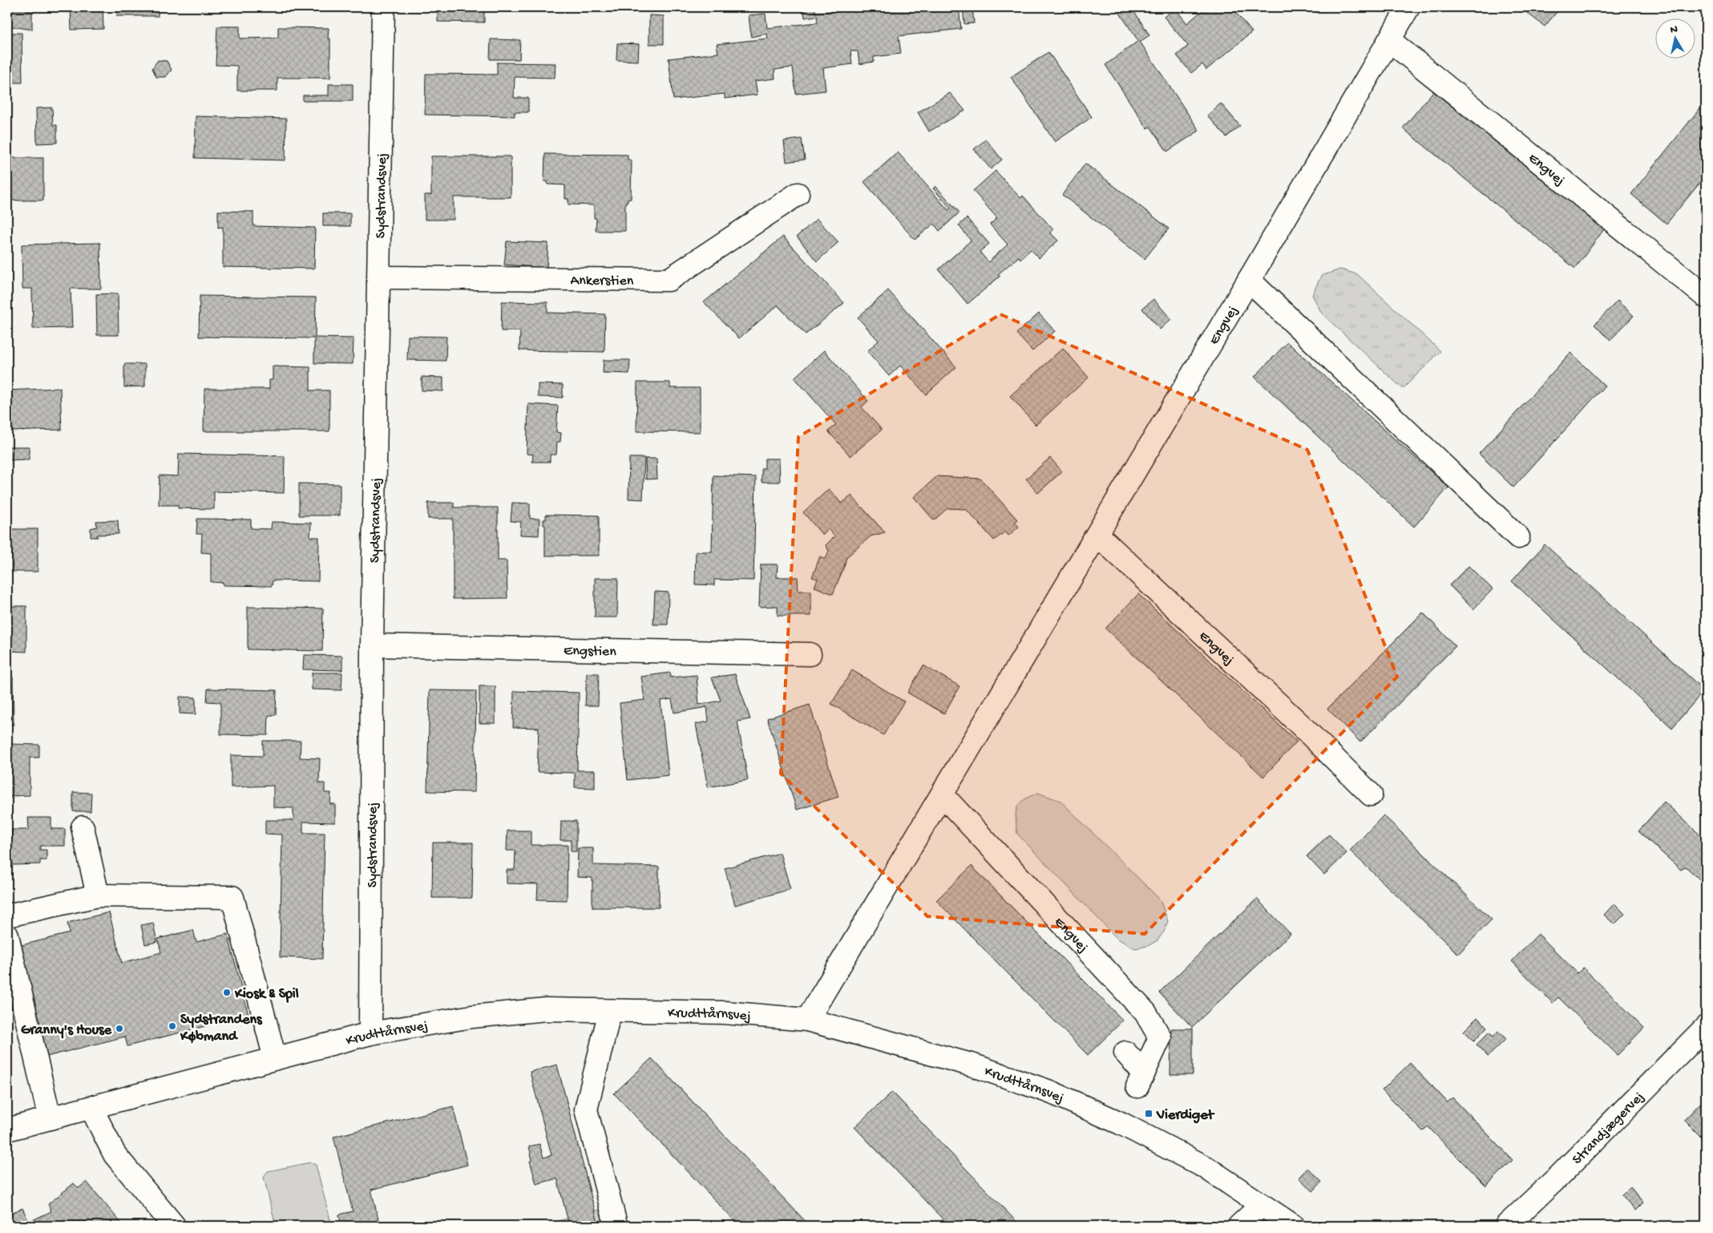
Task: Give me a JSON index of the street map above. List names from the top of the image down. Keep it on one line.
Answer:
{"streets":{"street":["Engvej","Sydstrandsvej","Ankerstien","Engstien","Krudttårnsvej","Strandjægervej"]},"crossings":[["Engvej","Krudttårnsvej"],["Sydstrandsvej","Ankerstien"],["Sydstrandsvej","Engstien"],["Sydstrandsvej","Krudttårnsvej"]],"places":{"other":["Kiosk & Spil","Sydstrandens Købmand","Granny's House"],"transit":["Vierdiget"]},"north":"top"}
